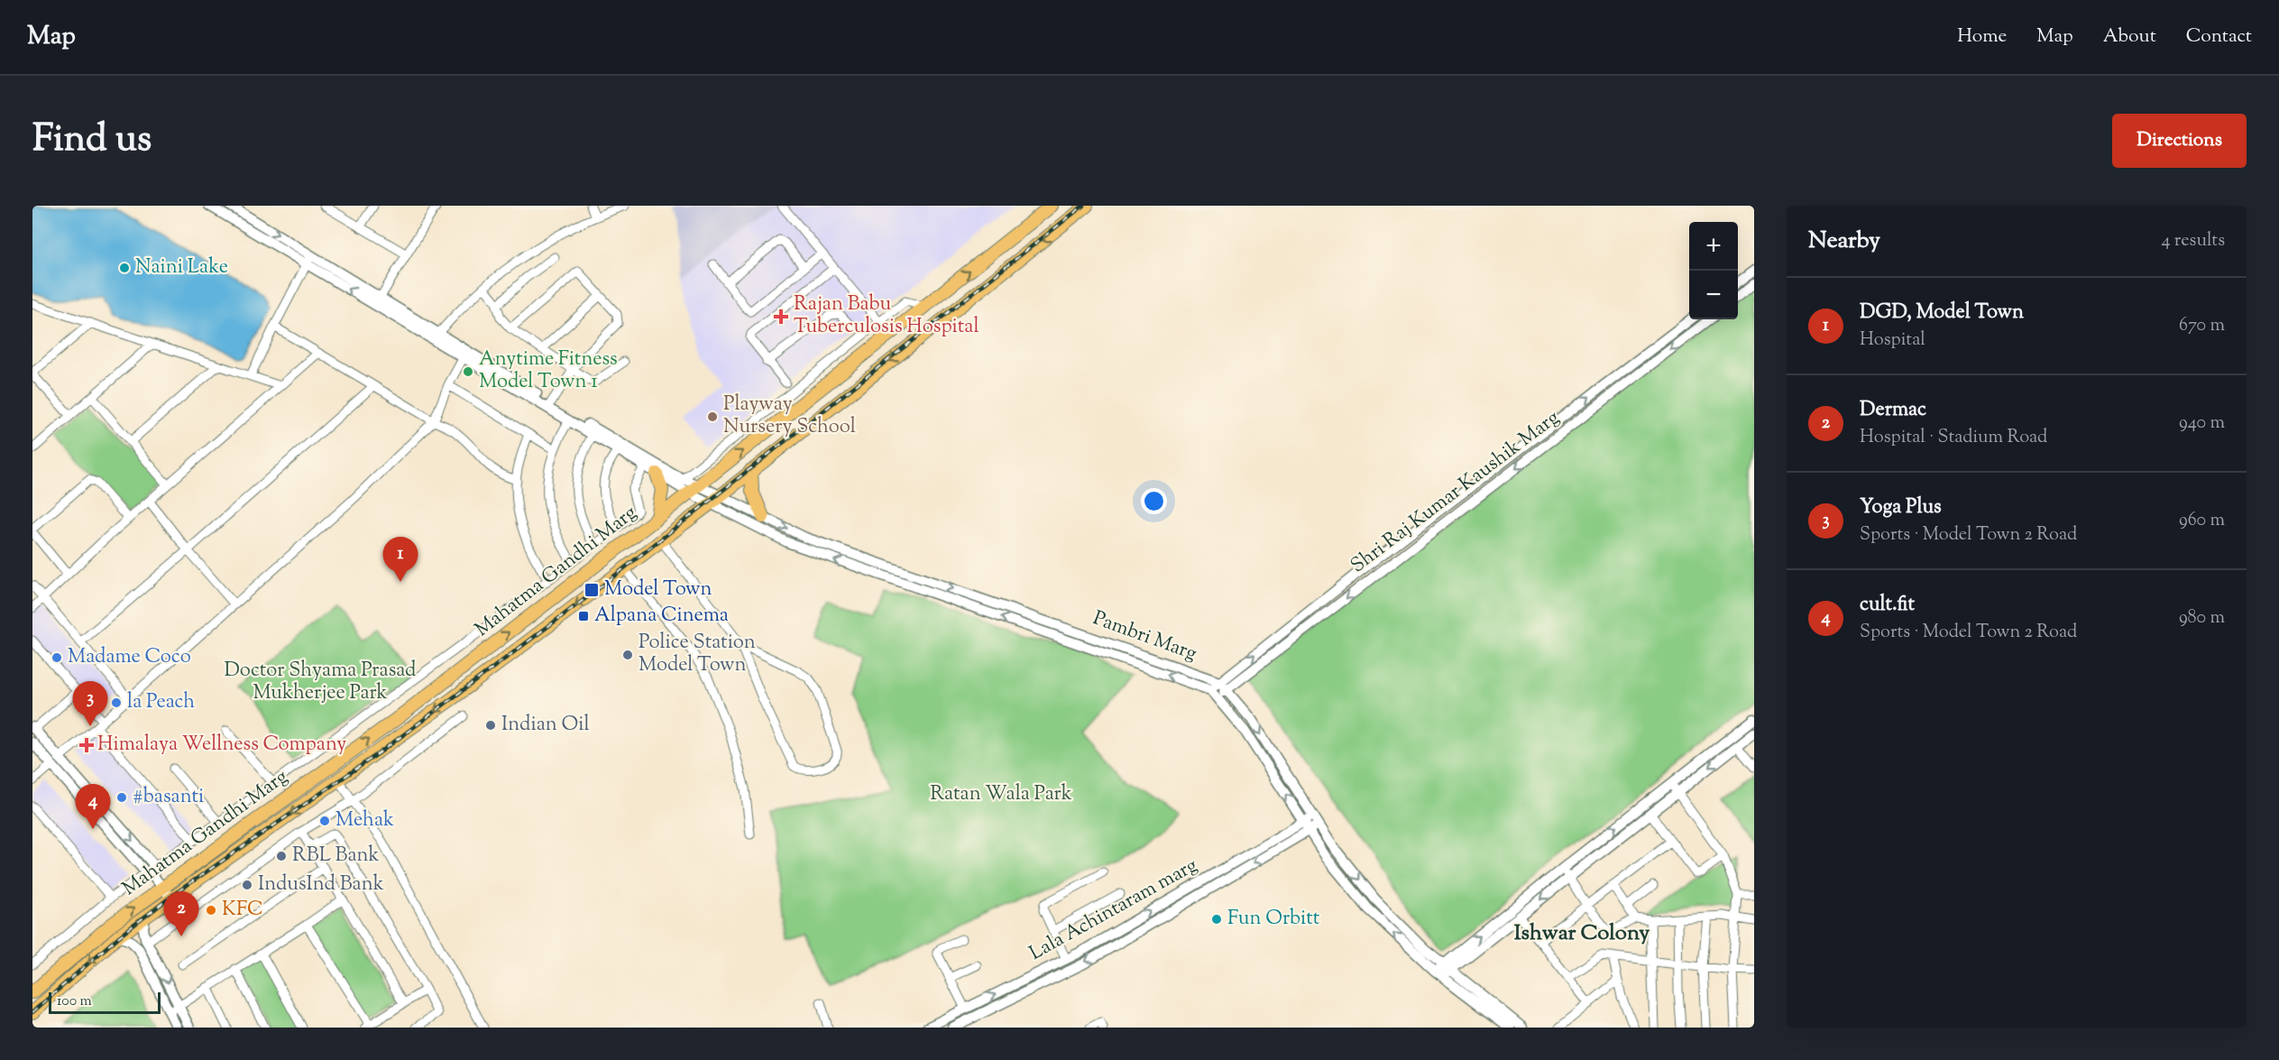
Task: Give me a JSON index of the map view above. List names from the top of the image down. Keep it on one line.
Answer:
{"streets":{"main road":["Mahatma Gandhi Marg"],"street":["Shri Raj Kumar Kaushik Marg","Pambri Marg","Lala Achintaram marg"]},"crossings":[["Shri Raj Kumar Kaushik Marg","Pambri Marg"],["Mahatma Gandhi Marg","Pambri Marg"],["Pambri Marg","Lala Achintaram marg"]],"districts":["Ishwar Colony"],"parks":["Doctor Shyama Prasad Mukherjee Park","Ratan Wala Park"],"places":{"other":["Naini Lake","Anytime Fitness Model Town 1","Playway Nursery School","Police Station Model Town","Madame Coco","la Peach","Indian Oil","#basanti","Mehak","RBL Bank","IndusInd Bank","KFC","Fun Orbitt"],"health":["Rajan Babu Tuberculosis Hospital","Himalaya Wellness Company"],"transit":["Model Town","Alpana Cinema"]},"scale_bar":"100 m","page":{"header":"Map","nav":["Home","Map","About","Contact"],"title":"Find us","buttons":"Directions","heading":["Nearby","4 results"],"map_buttons":["+","−"],"list":[{"mark":"1","name":"DGD, Model Town","note":"Hospital","value":"670 m"},{"mark":"2","name":"Dermac","note":"Hospital · Stadium Road","value":"940 m"},{"mark":"3","name":"Yoga Plus","note":"Sports · Model Town 2 Road","value":"960 m"},{"mark":"4","name":"cult.fit","note":"Sports · Model Town 2 Road","value":"980 m"}],"pins":["1","3","4","2"],"scale":"100 m"}}
